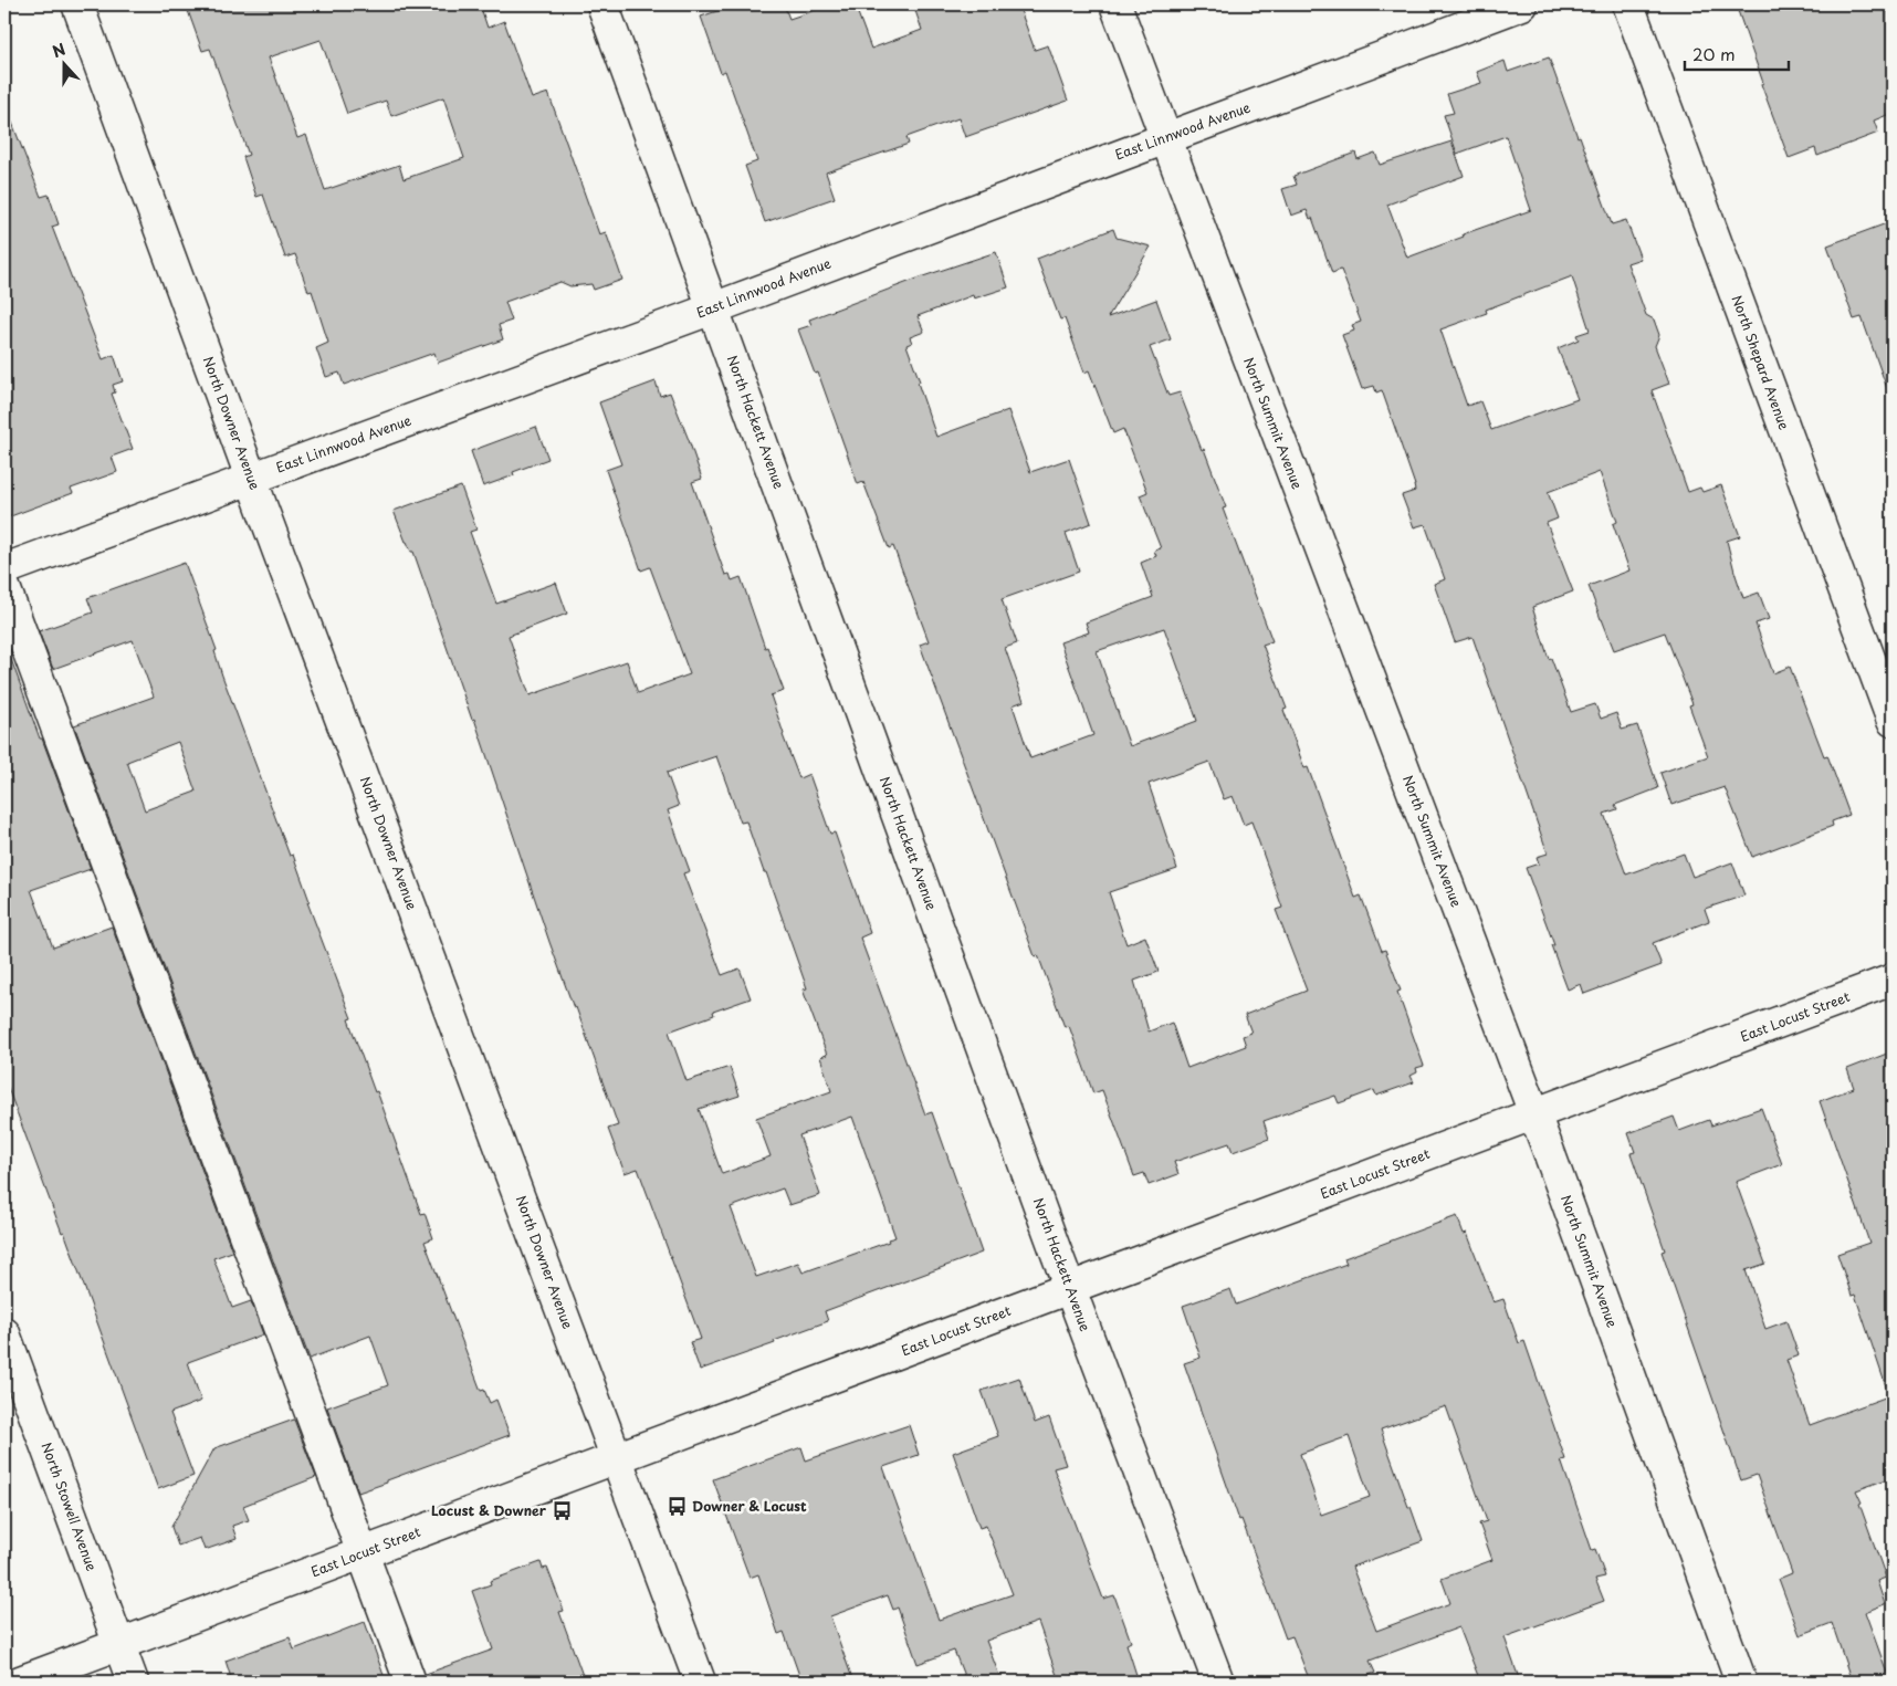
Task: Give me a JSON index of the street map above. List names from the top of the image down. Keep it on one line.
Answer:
{"streets":{"street":["East Linnwood Avenue","North Shepard Avenue","North Hackett Avenue","North Downer Avenue","North Summit Avenue","East Locust Street","North Stowell Avenue"]},"crossings":[["East Linnwood Avenue","North Hackett Avenue"],["East Linnwood Avenue","North Downer Avenue"],["East Linnwood Avenue","North Summit Avenue"],["North Hackett Avenue","East Locust Street"],["North Downer Avenue","East Locust Street"],["North Summit Avenue","East Locust Street"],["East Locust Street","North Stowell Avenue"]],"places":{"bus stop":["Downer & Locust","Locust & Downer"]},"scale_bar":"20 m","north":"top"}
